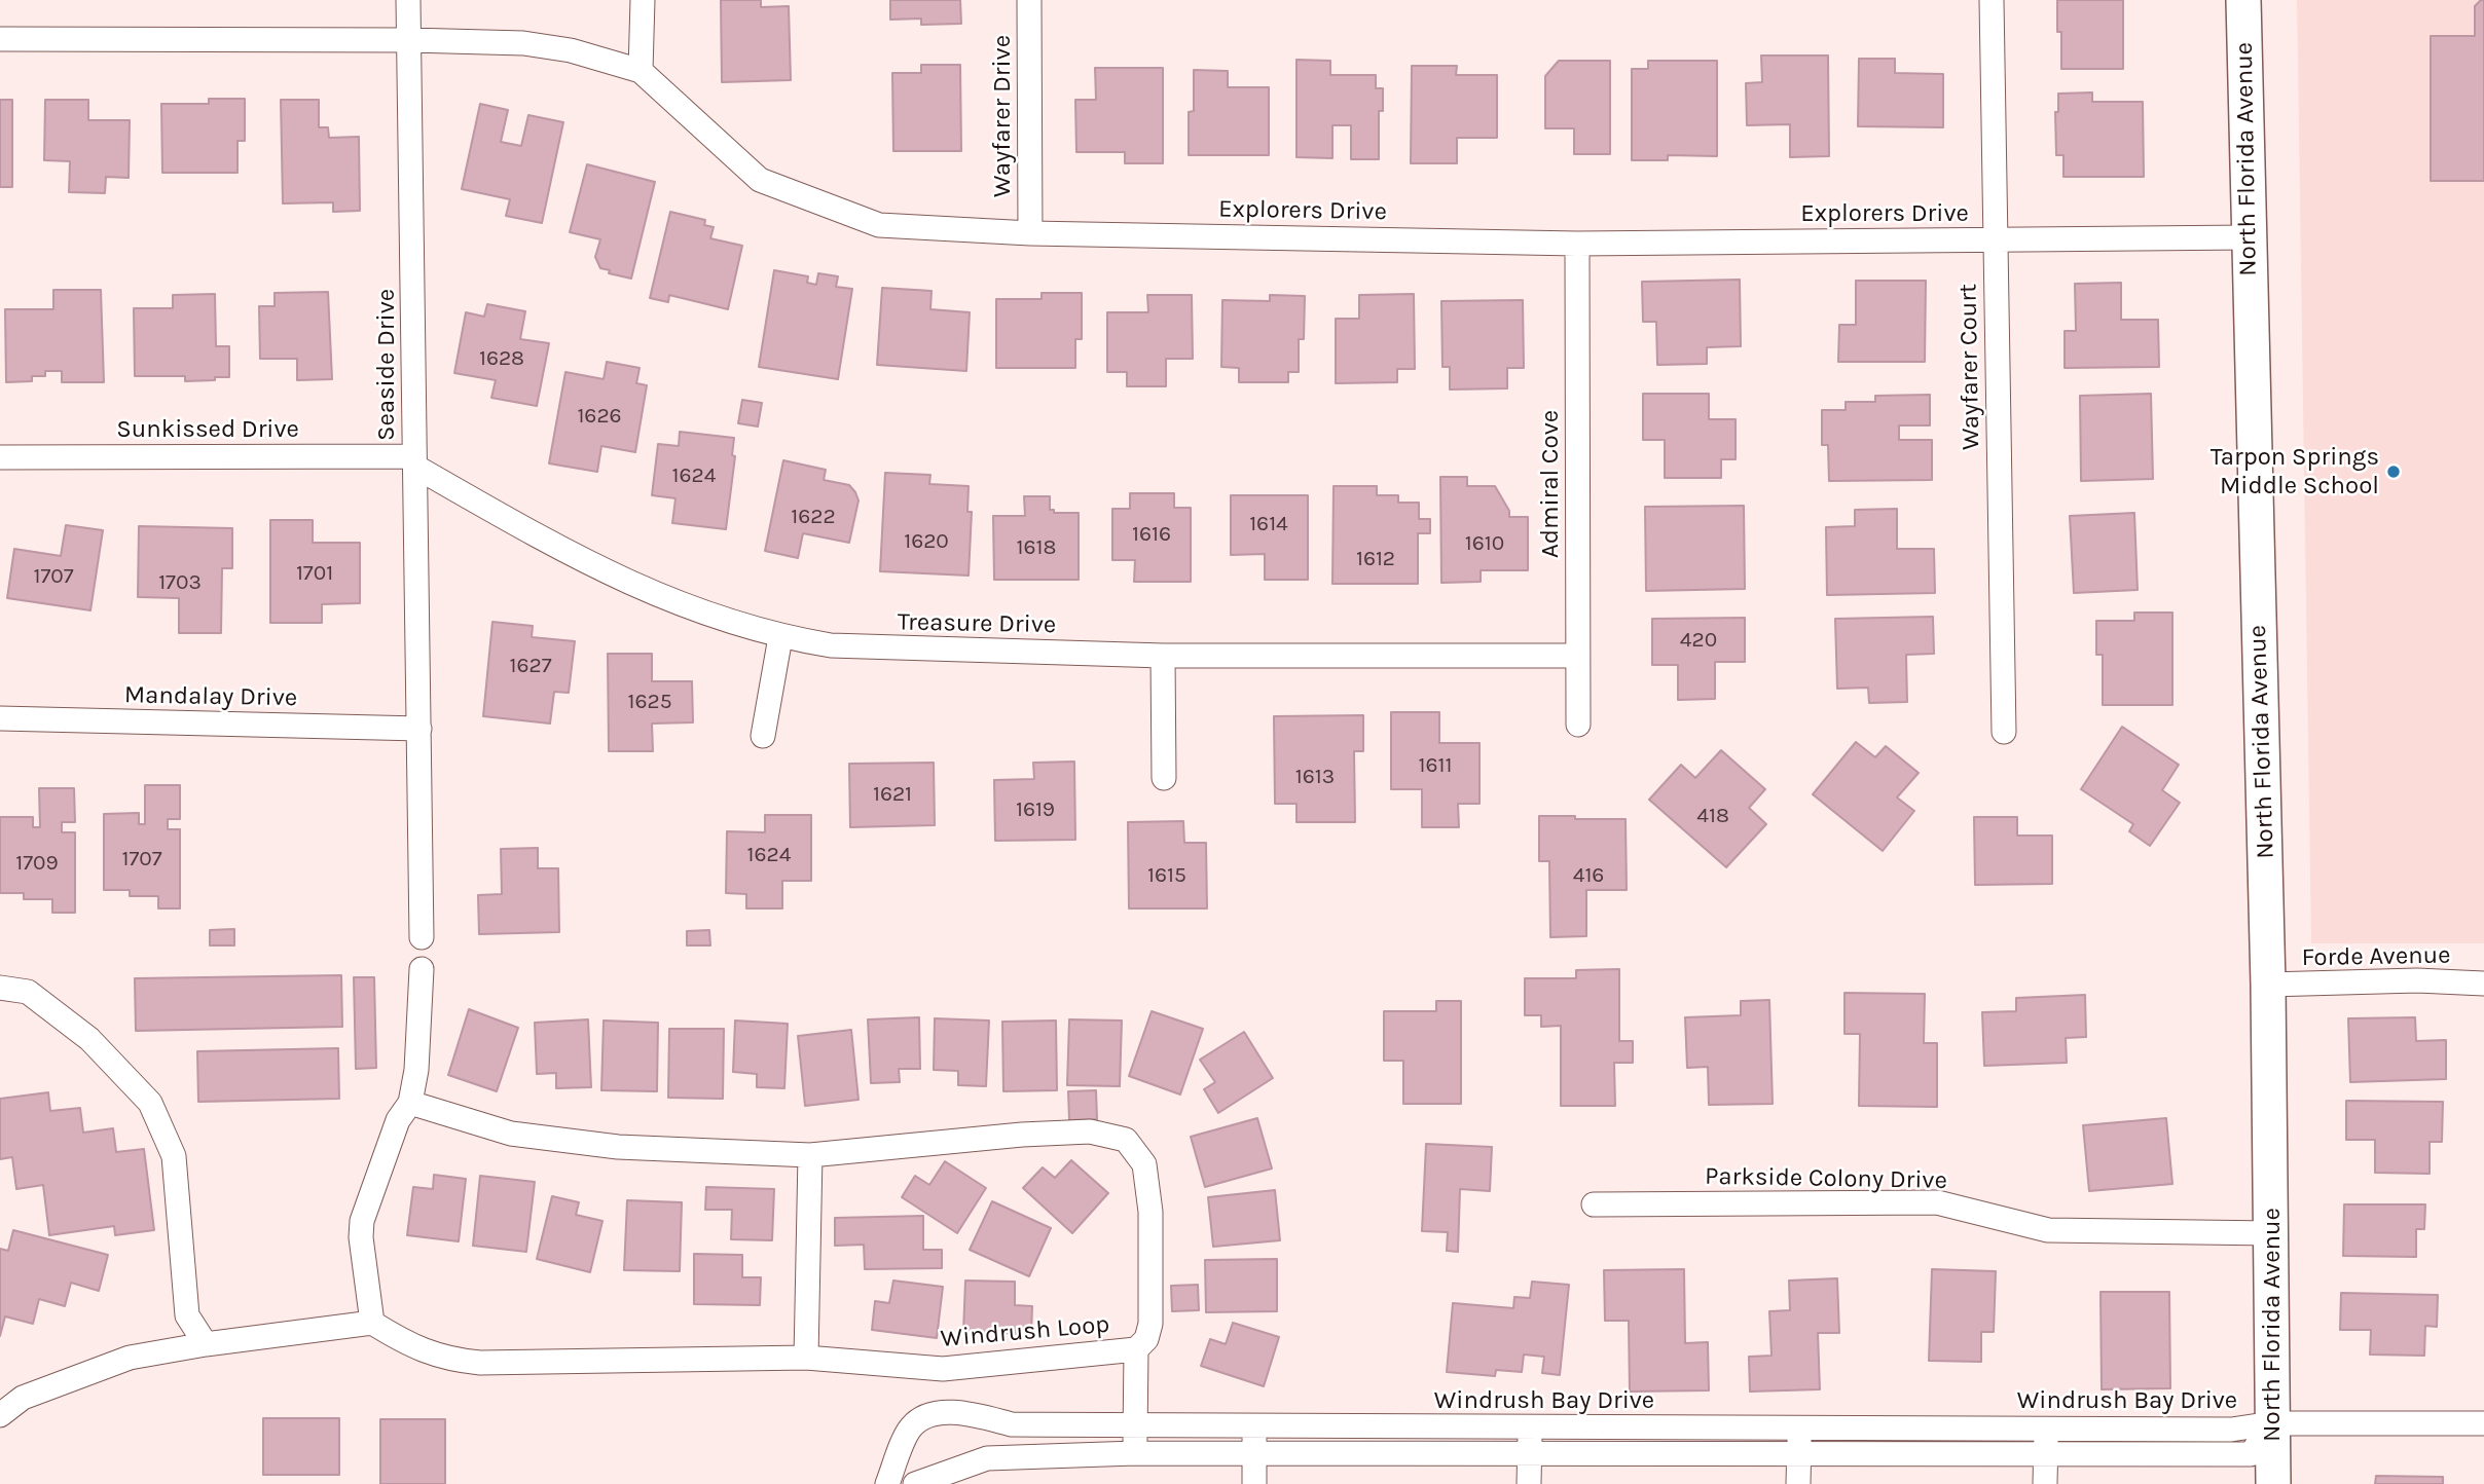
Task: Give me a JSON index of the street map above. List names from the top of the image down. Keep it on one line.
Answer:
{"streets":{"street":["Wayfarer Drive","North Florida Avenue","Explorers Drive","Seaside Drive","Wayfarer Court","Sunkissed Drive","Admiral Cove","Treasure Drive","Mandalay Drive","Forde Avenue","Parkside Colony Drive","Windrush Loop","Windrush Bay Drive"]},"crossings":[["Wayfarer Drive","Explorers Drive"],["North Florida Avenue","Explorers Drive"],["North Florida Avenue","Forde Avenue"],["North Florida Avenue","Parkside Colony Drive"],["North Florida Avenue","Windrush Bay Drive"],["Explorers Drive","Seaside Drive"],["Explorers Drive","Wayfarer Court"],["Explorers Drive","Admiral Cove"],["Seaside Drive","Sunkissed Drive"],["Seaside Drive","Treasure Drive"],["Seaside Drive","Mandalay Drive"],["Sunkissed Drive","Treasure Drive"],["Admiral Cove","Treasure Drive"]],"places":["Tarpon Springs Middle School"],"house_numbers":["1628","1626","1624","1622","1614","1616","1620","1610","1618","1612","1701","1707","1703","420","1627","1625","1611","1613","1621","1619","418","1624","1707","1709","1615","416"]}
